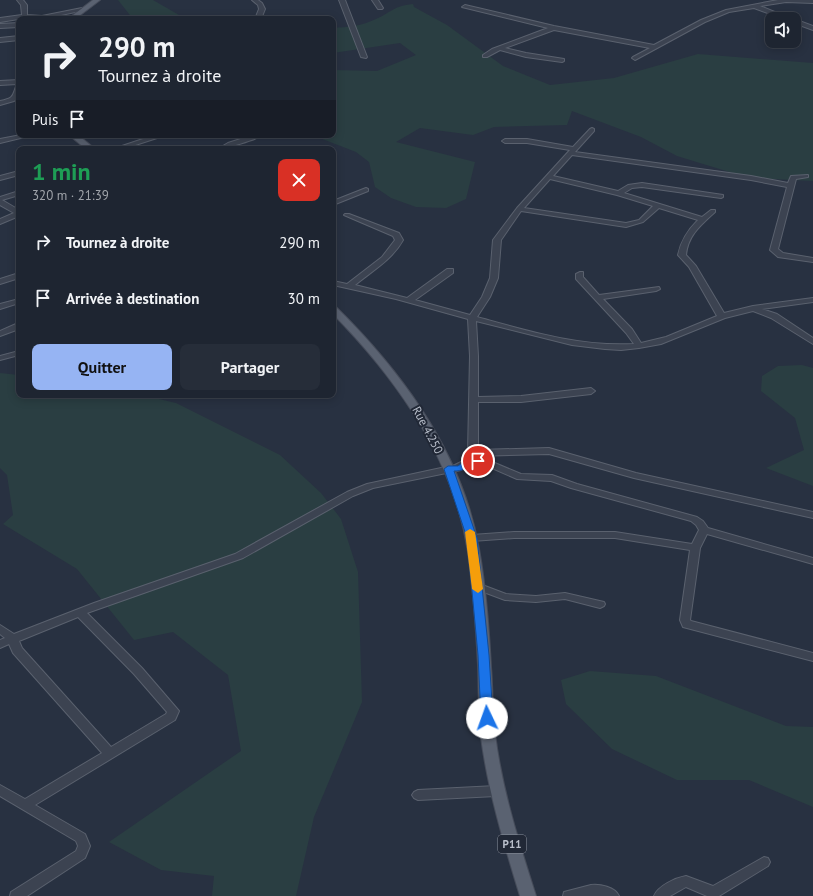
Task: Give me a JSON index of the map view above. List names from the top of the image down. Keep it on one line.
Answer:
{"streets":{"main road":["Rue 4.250","P11"]},"crossings":[["Rue 4.250","P11"]],"page":{"turn":["290 m","Tournez à droite"],"then":"Puis","heading":["1 min","320 m · 21:39"],"list":[{"name":"Tournez à droite","value":"290 m"},{"name":"Arrivée à destination","value":"30 m"}],"buttons":["Quitter","Partager"]}}
